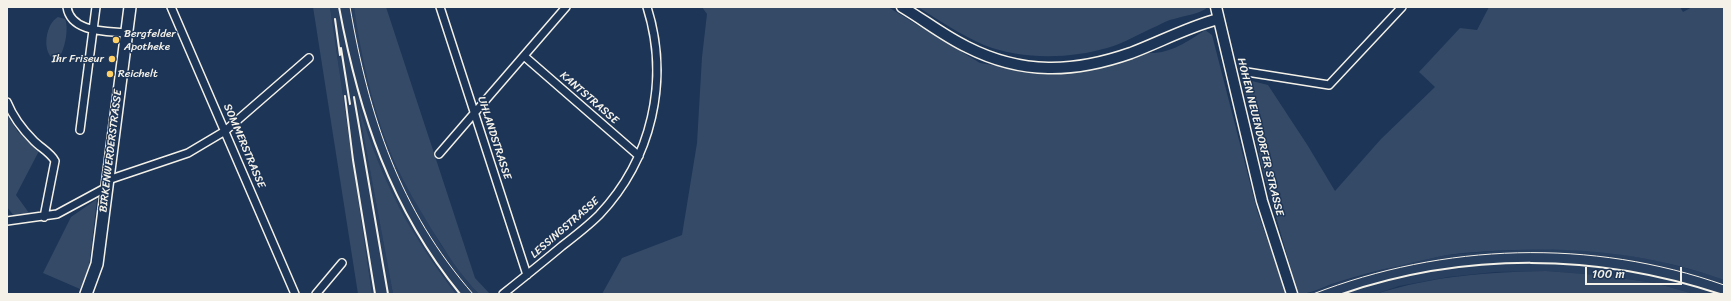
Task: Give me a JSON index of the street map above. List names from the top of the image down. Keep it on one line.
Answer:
{"streets":{"main road":["HOHEN NEUENDORFER STRASSE","BIRKENWERDERSTRASSE"],"street":["KANTSTRASSE","UHLANDSTRASSE","SOMMERSTRASSE","LESSINGSTRASSE"]},"crossings":[["KANTSTRASSE","LESSINGSTRASSE"],["UHLANDSTRASSE","LESSINGSTRASSE"]],"places":["Bergfelder Apotheke","Ihr Friseur","Reichelt"],"scale_bar":"100 m"}
